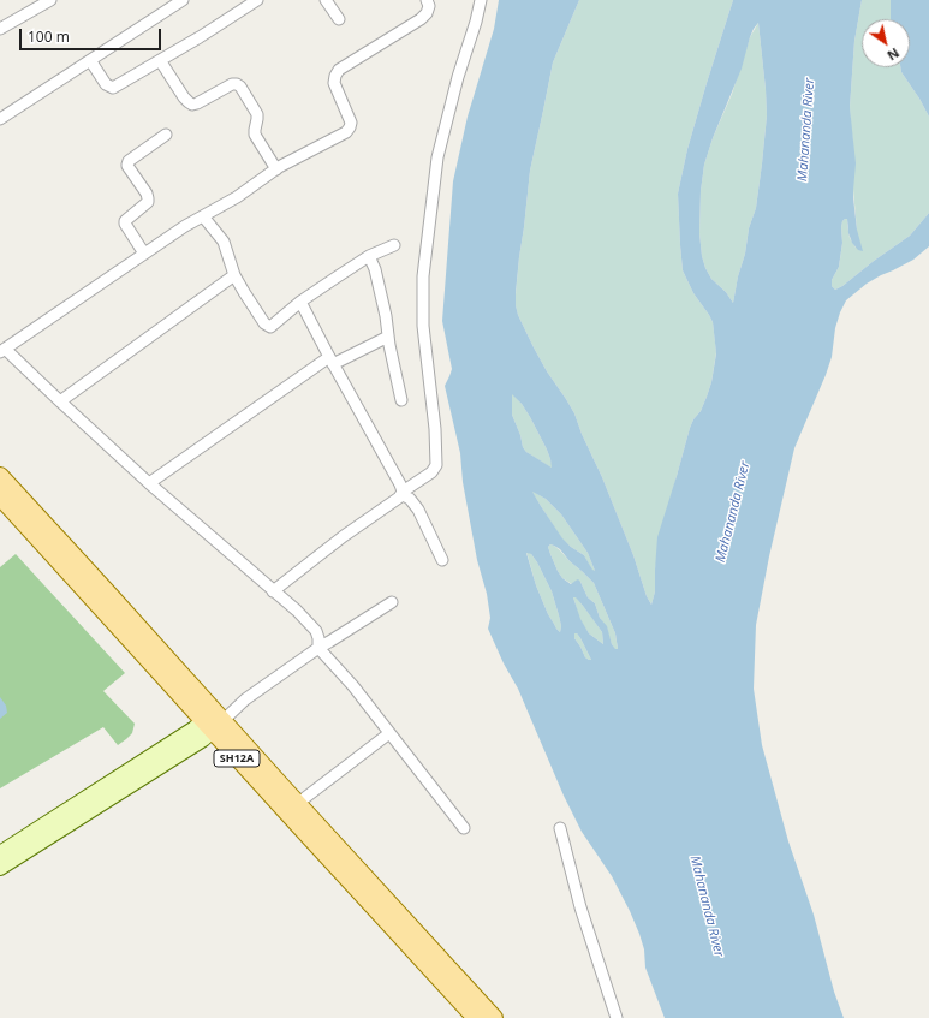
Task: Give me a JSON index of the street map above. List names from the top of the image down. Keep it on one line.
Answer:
{"streets":{"main road":["SH12A"]},"water":["Mahananda River"],"scale_bar":"100 m","north":"bottom right"}
